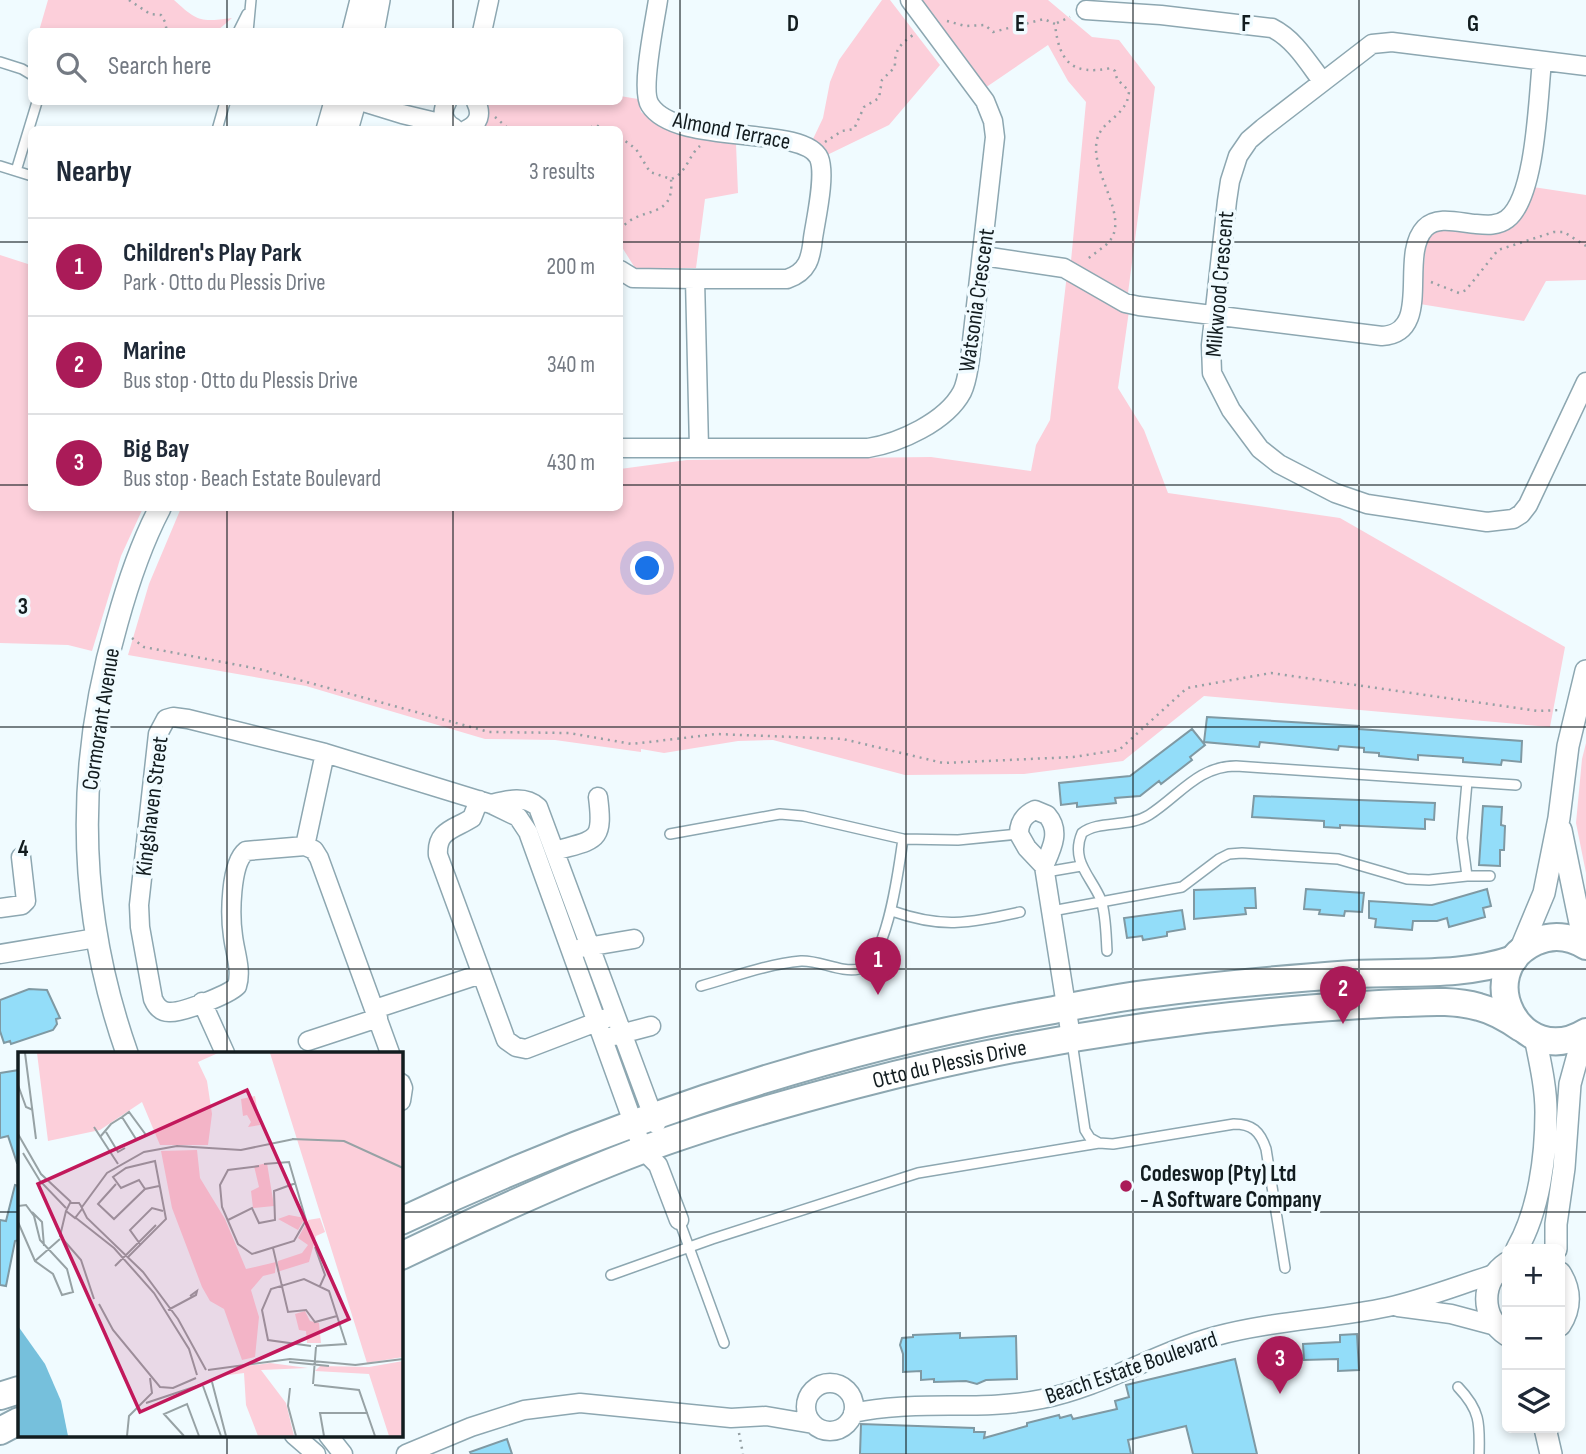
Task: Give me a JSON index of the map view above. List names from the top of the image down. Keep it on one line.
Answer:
{"streets":{"main road":["Otto du Plessis Drive"],"street":["Almond Terrace","Milkwood Crescent","Watsonia Crescent","Cormorant Avenue","Kingshaven Street","Beach Estate Boulevard"]},"crossings":[["Kingshaven Street","Otto du Plessis Drive"]],"places":["Codeswop (Pty) Ltd - A Software Company"],"page":{"search":"Search here","heading":["Nearby","3 results"],"list":[{"mark":"1","name":"Children's Play Park","note":"Park · Otto du Plessis Drive","value":"200 m"},{"mark":"2","name":"Marine","note":"Bus stop · Otto du Plessis Drive","value":"340 m"},{"mark":"3","name":"Big Bay","note":"Bus stop · Beach Estate Boulevard","value":"430 m"}],"pins":["1","2","3"],"map_buttons":["+","−"]},"grid":{"columns":["D","E","F","G"],"rows":["3","4"]}}
